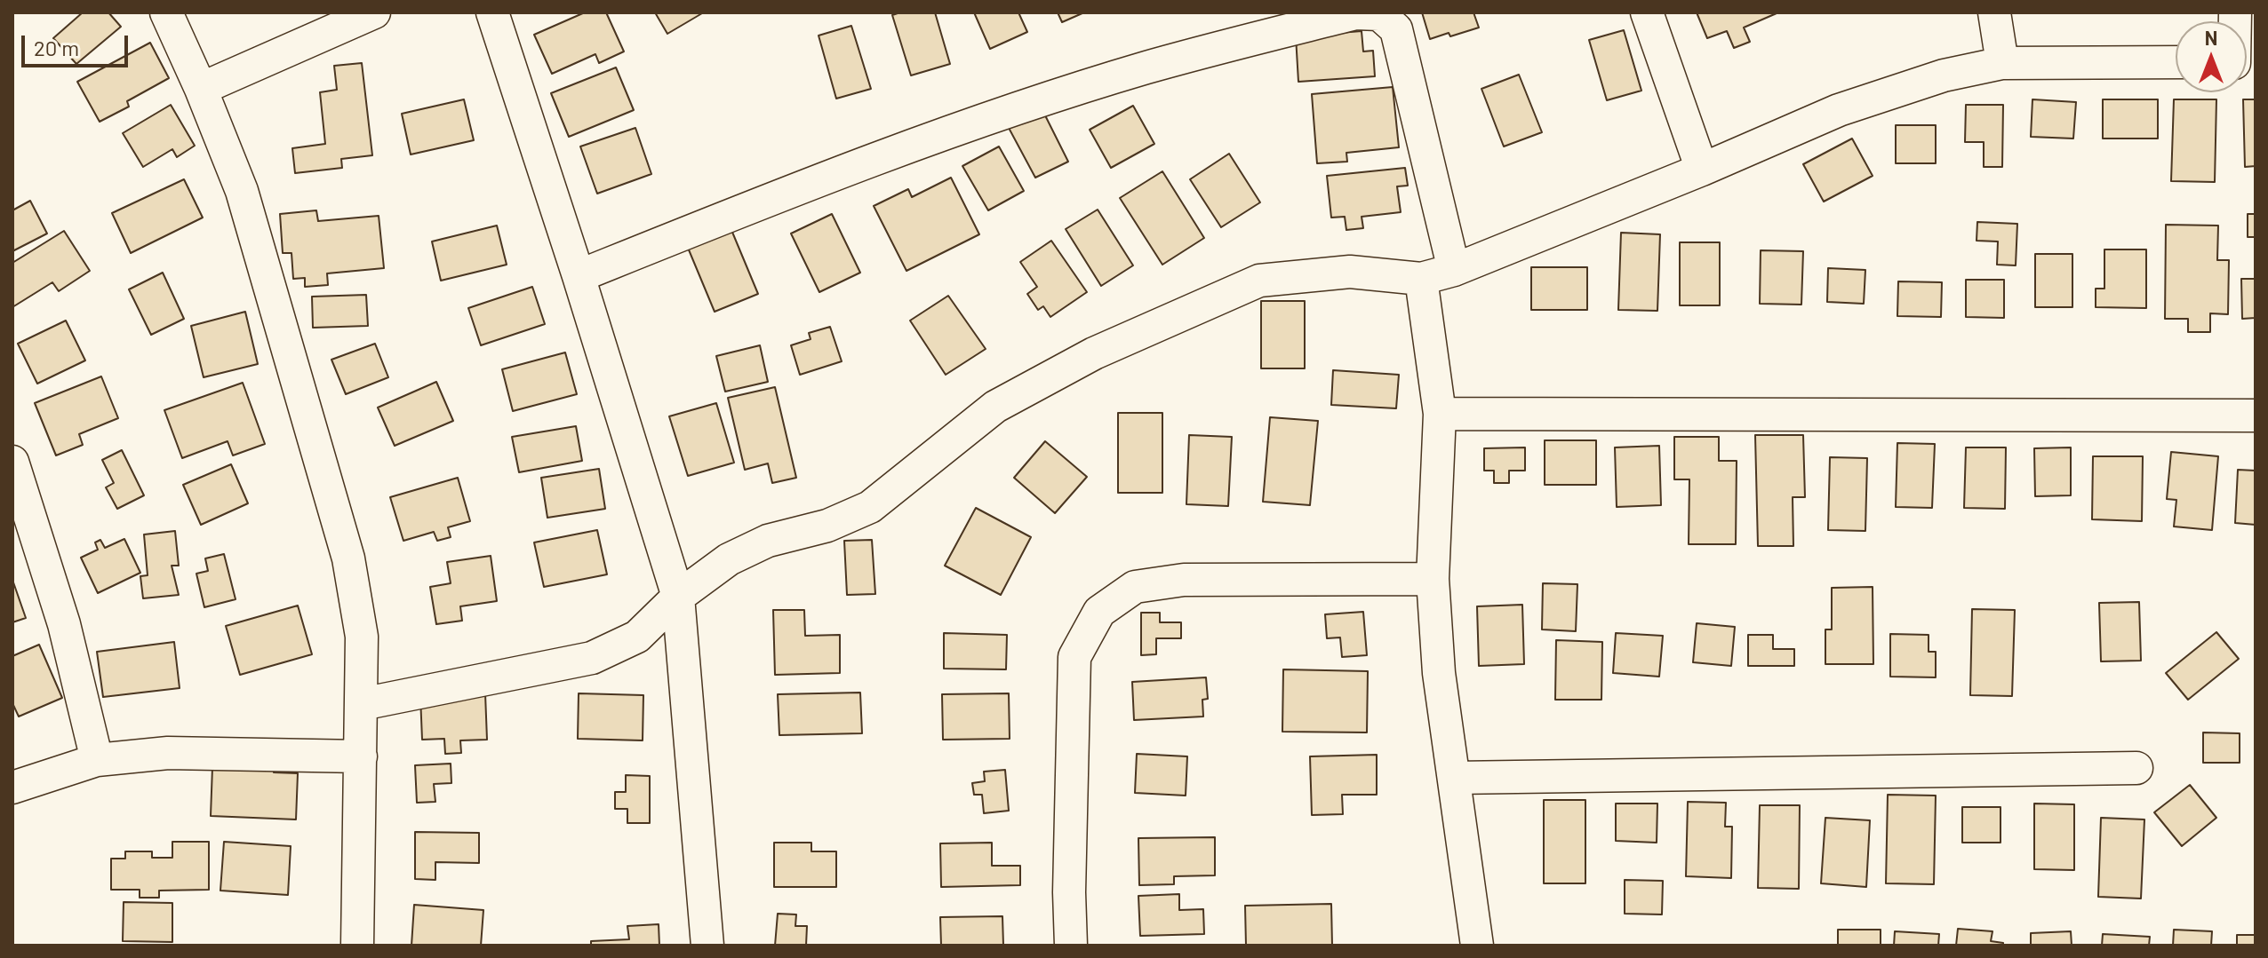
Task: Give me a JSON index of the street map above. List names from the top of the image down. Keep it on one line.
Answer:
{"scale_bar":"20 m","north":"top"}
